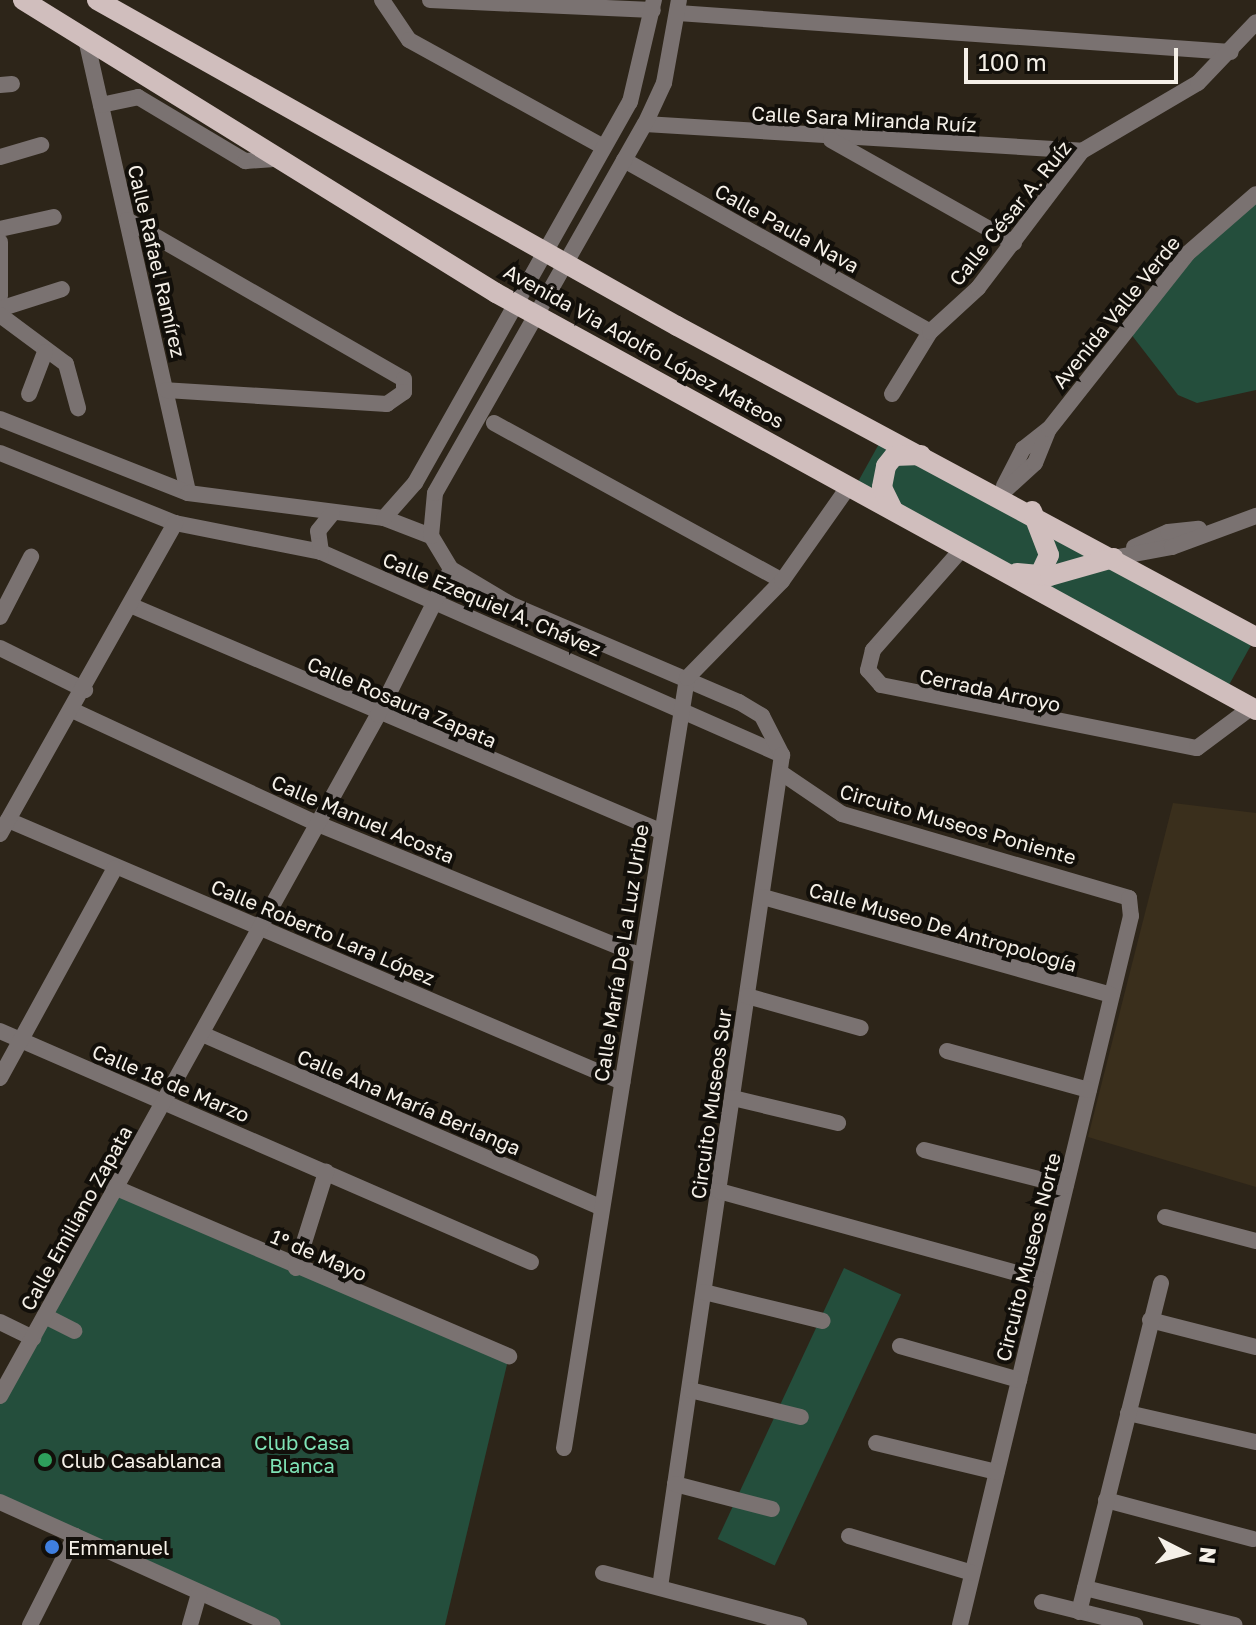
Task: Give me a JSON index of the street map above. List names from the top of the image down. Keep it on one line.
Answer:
{"streets":{"main road":["Avenida Via Adolfo López Mateos"],"street":["Calle Sara Miranda Ruíz","Calle César A. Ruíz","Calle Paula Nava","Calle Rafael Ramírez","Avenida Valle Verde","Calle Ezequiel A. Chávez","Cerrada Arroyo","Calle Rosaura Zapata","Calle Manuel Acosta","Circuito Museos Poniente","Calle Museo De Antropología","Calle Roberto Lara López","Calle María De La Luz Uribe","Calle 18 de Marzo","Calle Ana María Berlanga","Circuito Museos Sur","Calle Emiliano Zapata","1º de Mayo","Circuito Museos Norte"]},"crossings":[["Calle Sara Miranda Ruíz","Calle César A. Ruíz"],["Calle César A. Ruíz","Calle Paula Nava"],["Calle Rafael Ramírez","Avenida Via Adolfo López Mateos"],["Calle Rafael Ramírez","Calle Ezequiel A. Chávez"],["Avenida Valle Verde","Avenida Via Adolfo López Mateos"],["Avenida Via Adolfo López Mateos","Cerrada Arroyo"],["Calle Ezequiel A. Chávez","Calle María De La Luz Uribe"],["Calle Ezequiel A. Chávez","Circuito Museos Sur"],["Calle Ezequiel A. Chávez","Calle Emiliano Zapata"],["Calle Rosaura Zapata","Calle María De La Luz Uribe"],["Calle Rosaura Zapata","Calle Emiliano Zapata"],["Calle Manuel Acosta","Calle María De La Luz Uribe"],["Calle Manuel Acosta","Calle Emiliano Zapata"],["Circuito Museos Poniente","Circuito Museos Sur"],["Circuito Museos Poniente","Circuito Museos Norte"],["Calle Museo De Antropología","Circuito Museos Sur"],["Calle Museo De Antropología","Circuito Museos Norte"],["Calle Roberto Lara López","Calle María De La Luz Uribe"],["Calle Roberto Lara López","Calle Emiliano Zapata"],["Calle María De La Luz Uribe","Calle Ana María Berlanga"],["Calle 18 de Marzo","Calle Emiliano Zapata"],["Calle Ana María Berlanga","Calle Emiliano Zapata"],["Calle Emiliano Zapata","1º de Mayo"]],"parks":["Club Casa Blanca"],"places":["Club Casablanca","Emmanuel"],"scale_bar":"100 m","north":"right"}
